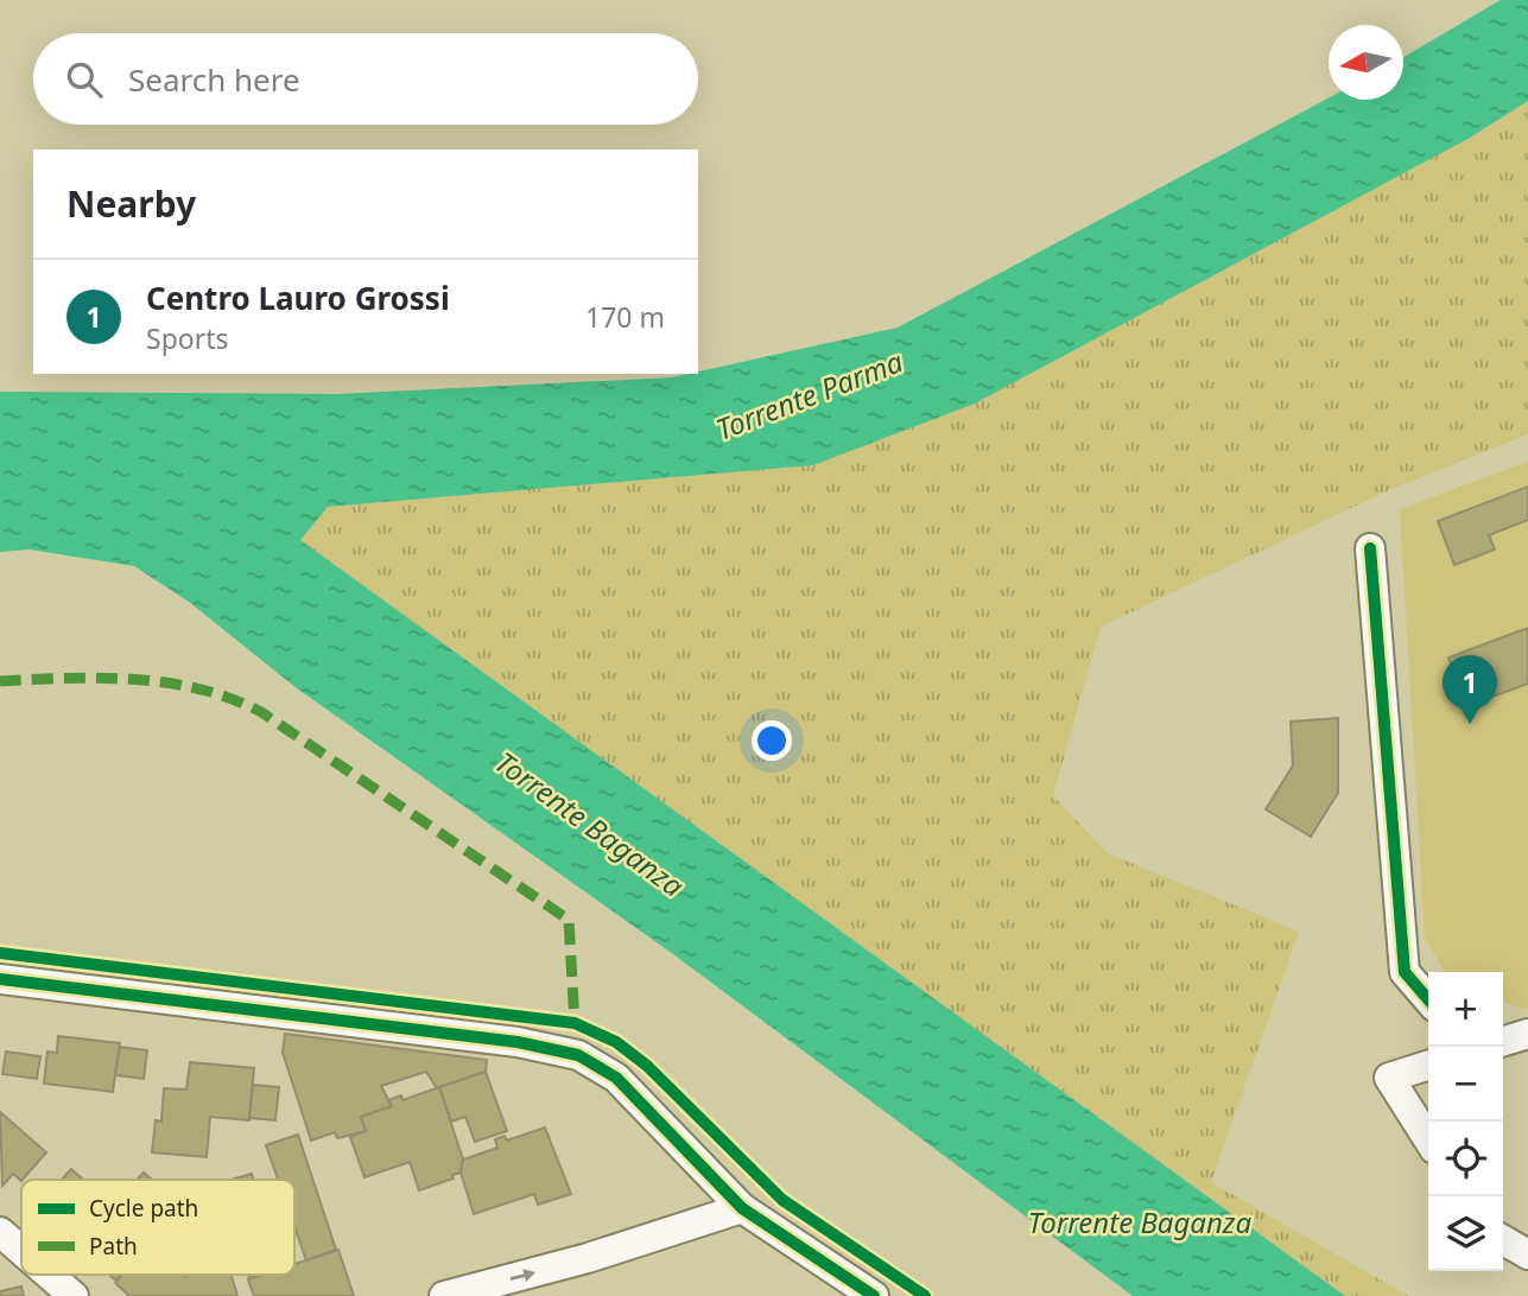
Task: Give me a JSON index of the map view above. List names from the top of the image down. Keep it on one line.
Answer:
{"water":["Torrente Parma","Torrente Baganza"],"legend":["Cycle path","Path"],"north":"left","page":{"search":"Search here","heading":"Nearby","list":[{"mark":"1","name":"Centro Lauro Grossi","note":"Sports","value":"170 m"}],"pins":"1","map_buttons":["+","−"]}}
